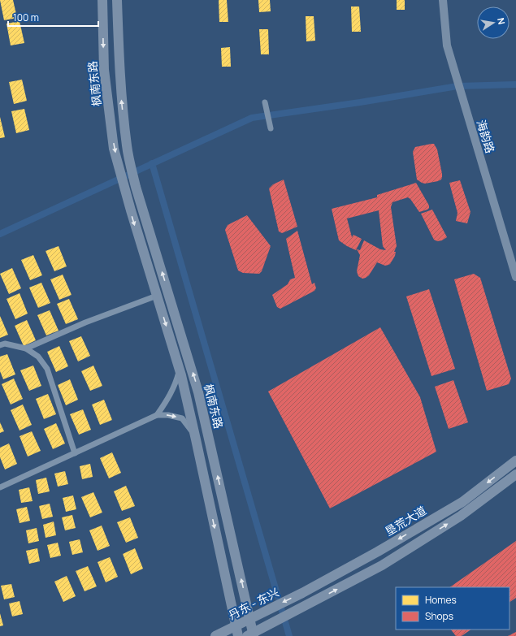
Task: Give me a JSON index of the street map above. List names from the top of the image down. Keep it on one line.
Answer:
{"streets":{"highway":["垦荒大道","丹东 - 东兴"],"main road":["枫南东路","海韵路"]},"crossings":[["枫南东路","丹东 - 东兴"],["垦荒大道","丹东 - 东兴"]],"legend":["Homes","Shops"],"scale_bar":"100 m","north":"right"}
